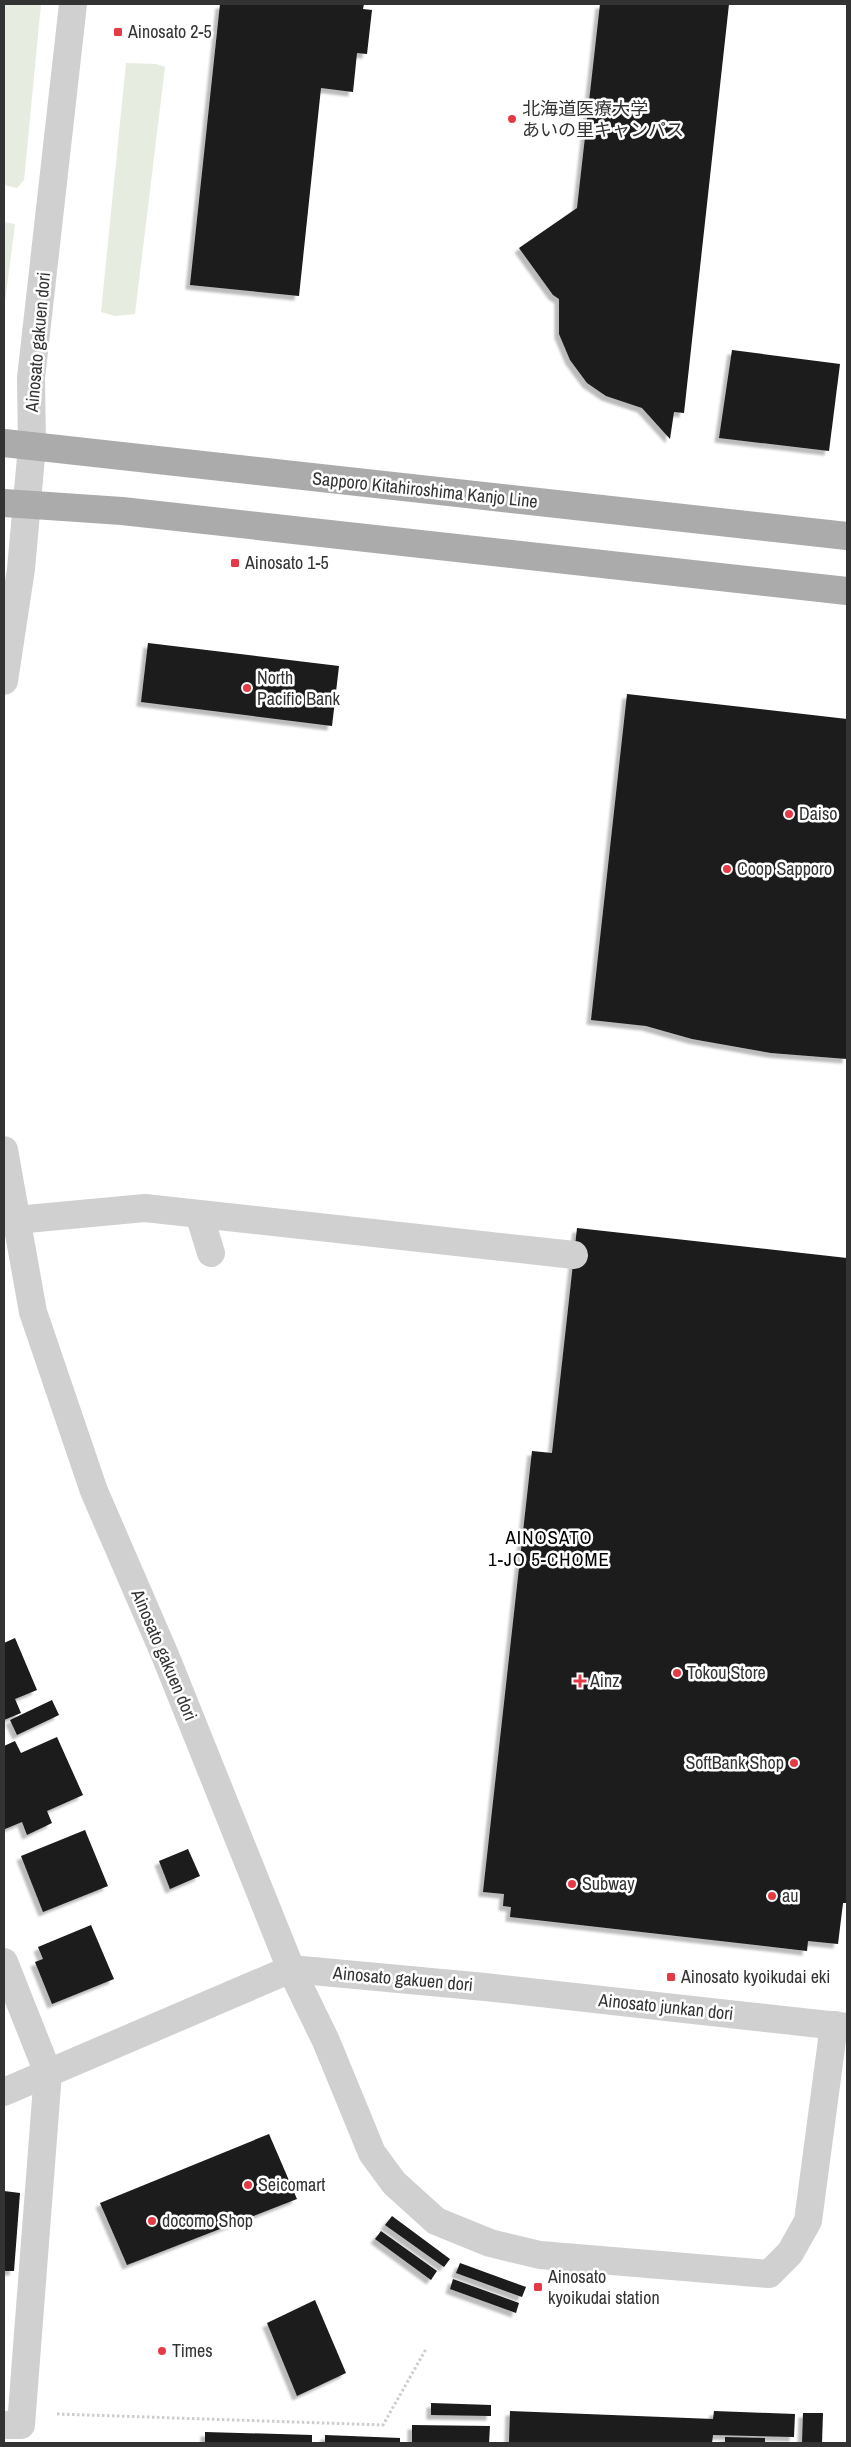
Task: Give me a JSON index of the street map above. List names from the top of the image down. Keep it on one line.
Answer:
{"streets":{"main road":["Sapporo Kitahiroshima Kanjo Line"],"street":["Ainosato gakuen dori","Ainosato junkan dori"]},"crossings":[["Ainosato gakuen dori","Sapporo Kitahiroshima Kanjo Line"],["Ainosato gakuen dori","Ainosato junkan dori"]],"districts":["AINOSATO 1-JO 5-CHOME"],"places":{"transit":["Ainosato 2-5","Ainosato 1-5","Ainosato kyoikudai eki","Ainosato kyoikudai station"],"other":["北海道医療大学 あいの里キャンパス","North Pacific Bank","Daiso","Coop Sapporo","Tokou Store","SoftBank Shop","Subway","au","Seicomart","docomo Shop","Times"],"health":["Ainz"]}}
